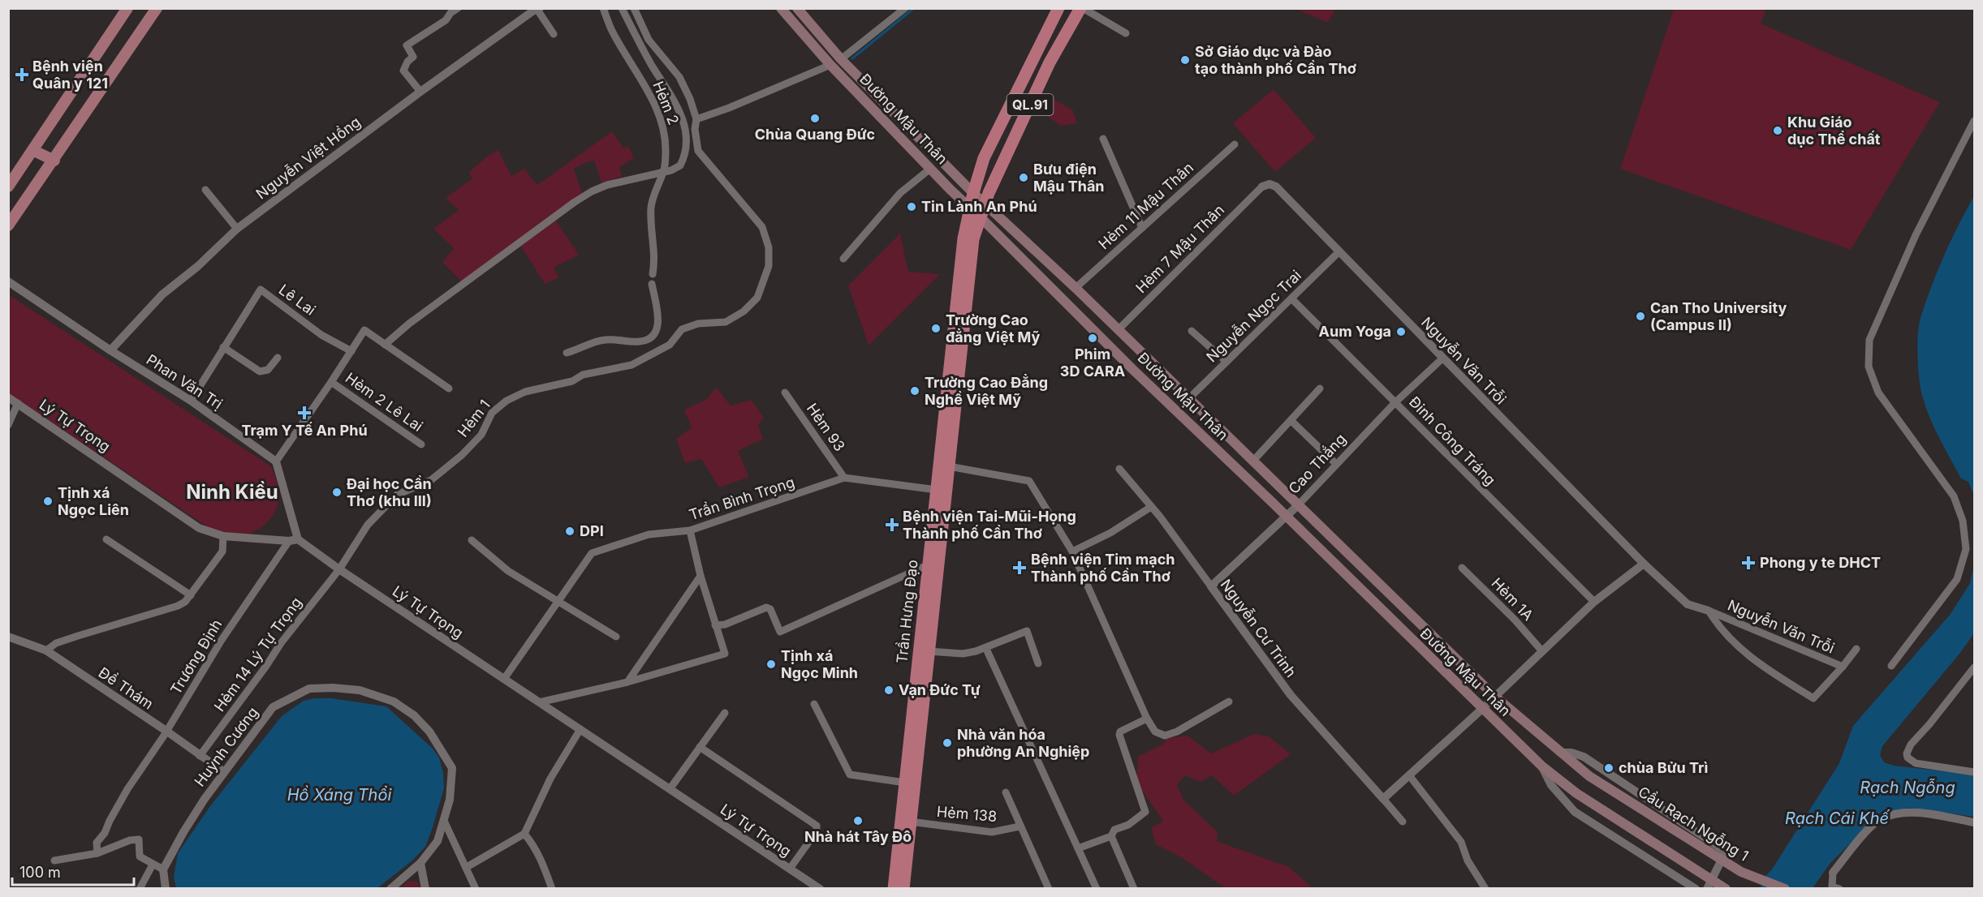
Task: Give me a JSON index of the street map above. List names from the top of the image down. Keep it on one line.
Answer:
{"streets":{"highway":["QL.91","Trần Hưng Đạo"],"main road":["Đường Mậu Thân","Cầu Rạch Ngỗng 1"],"street":["Hẻm 2","Nguyễn Việt Hồng","Hẻm 11 Mậu Thân","Hẻm 7 Mậu Thân","Lê Lai","Nguyễn Ngọc Trai","Nguyễn Văn Trỗi","Phan Văn Trị","Hẻm 2 Lê Lai","Hẻm 1","Lý Tự Trọng","Hẻm 93","Đinh Công Tráng","Cao Thắng","Trần Bình Trọng","Hẻm 1A","Nguyễn Cư Trinh","Hẻm 14 Lý Tự Trọng","Trương Định","Đề Thám","Huỳnh Cương","Hẻm 138"]},"crossings":[["QL.91","Đường Mậu Thân"],["QL.91","Trần Hưng Đạo"],["Đường Mậu Thân","Hẻm 11 Mậu Thân"],["Đường Mậu Thân","Hẻm 7 Mậu Thân"],["Đường Mậu Thân","Nguyễn Ngọc Trai"],["Đường Mậu Thân","Cao Thắng"],["Đường Mậu Thân","Trần Hưng Đạo"],["Đường Mậu Thân","Cầu Rạch Ngỗng 1"],["Nguyễn Việt Hồng","Phan Văn Trị"],["Hẻm 7 Mậu Thân","Nguyễn Văn Trỗi"],["Lê Lai","Phan Văn Trị"],["Nguyễn Ngọc Trai","Nguyễn Văn Trỗi"],["Nguyễn Ngọc Trai","Đinh Công Tráng"],["Nguyễn Văn Trỗi","Cao Thắng"],["Hẻm 1","Lý Tự Trọng"],["Hẻm 1","Hẻm 14 Lý Tự Trọng"],["Lý Tự Trọng","Trần Bình Trọng"],["Lý Tự Trọng","Hẻm 14 Lý Tự Trọng"],["Lý Tự Trọng","Trương Định"],["Hẻm 93","Trần Bình Trọng"],["Đinh Công Tráng","Cao Thắng"],["Cao Thắng","Nguyễn Cư Trinh"],["Trần Bình Trọng","Trần Hưng Đạo"],["Trần Hưng Đạo","Hẻm 138"],["Hẻm 14 Lý Tự Trọng","Đề Thám"],["Trương Định","Đề Thám"],["Đề Thám","Huỳnh Cương"]],"districts":["Ninh Kiều"],"water":["Rạch Ngỗng","Hồ Xáng Thổi","Rạch Cái Khế"],"places":{"other":["Sở Giáo dục và Đào tạo thành phố Cần Thơ","Chùa Quang Đức","Khu Giáo dục Thể chất","Bưu điện Mậu Thân","Tin Lành An Phú","Can Tho University (Campus II)","Trường Cao đẳng Việt Mỹ","Aum Yoga","Phim 3D CARA","Trường Cao Đẳng Nghề Việt Mỹ","Đại học Cần Thơ (khu III)","Tịnh xá Ngọc Liên","DPI","Tịnh xá Ngọc Minh","Vạn Đức Tự","Nhà văn hóa phường An Nghiệp","chùa Bửu Trì","Nhà hát Tây Đô"],"health":["Bệnh viện Quân y 121","Trạm Y Tế An Phú","Bệnh viện Tai-Mũi-Họng Thành phố Cần Thơ","Phong y te DHCT","Bệnh viện Tim mạch Thành phố Cần Thơ"]},"scale_bar":"100 m"}
